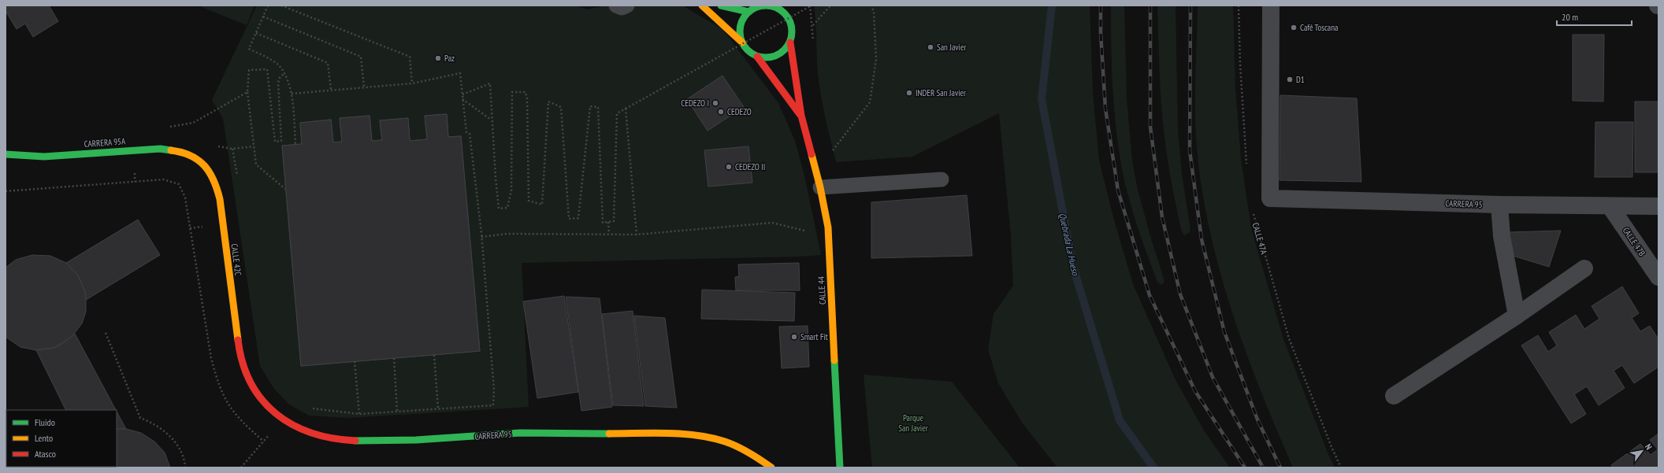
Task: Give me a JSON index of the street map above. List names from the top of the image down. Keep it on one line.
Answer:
{"streets":{"street":["CARRERA 95A","CARRERA 95","CALLE 47B","CALLE 42C","CALLE 44"],"path":["CALLE 47A"]},"crossings":[["CARRERA 95A","CALLE 42C"],["CARRERA 95","CALLE 47A"],["CARRERA 95","CALLE 47B"],["CARRERA 95","CALLE 42C"]],"water":["Quebrada La Hueso"],"parks":["Parque San Javier"],"places":["Café Toscana","San Javier","Paz","D1","INDER San Javier","CEDEZO I","CEDEZO","CEDEZO II","Smart Fit"],"legend":["Fluido","Lento","Atasco"],"scale_bar":"20 m","north":"top right"}
